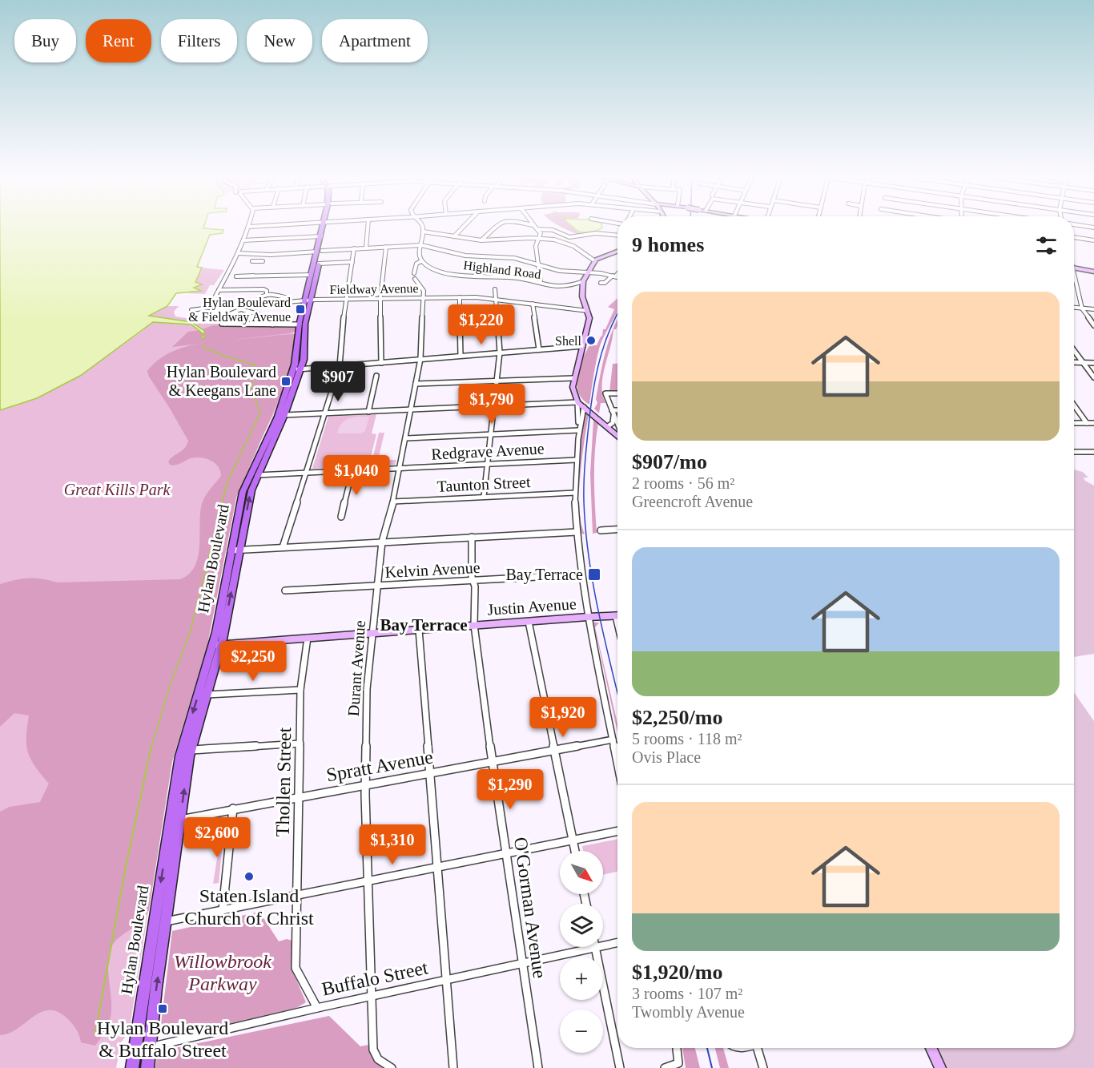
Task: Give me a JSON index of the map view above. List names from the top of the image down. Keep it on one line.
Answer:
{"streets":{"main road":["Hylan Boulevard","Justin Avenue"],"street":["Highland Road","Fieldway Avenue","Redgrave Avenue","Taunton Street","Kelvin Avenue","Durant Avenue","Spratt Avenue","Thollen Street","O'Gorman Avenue","Buffalo Street"]},"crossings":[["Fieldway Avenue","Hylan Boulevard"],["Fieldway Avenue","Durant Avenue"],["Redgrave Avenue","Hylan Boulevard"],["Redgrave Avenue","Durant Avenue"],["Taunton Street","Durant Avenue"],["Hylan Boulevard","Justin Avenue"],["Hylan Boulevard","Spratt Avenue"],["Hylan Boulevard","Buffalo Street"],["Kelvin Avenue","Durant Avenue"],["Kelvin Avenue","O'Gorman Avenue"],["Justin Avenue","Durant Avenue"],["Justin Avenue","Thollen Street"],["Justin Avenue","O'Gorman Avenue"],["Durant Avenue","Spratt Avenue"],["Durant Avenue","Buffalo Street"],["Spratt Avenue","Thollen Street"],["Spratt Avenue","O'Gorman Avenue"],["Thollen Street","Buffalo Street"],["O'Gorman Avenue","Buffalo Street"]],"districts":["Bay Terrace"],"parks":["Great Kills Park","Willowbrook Parkway"],"places":{"transit":["Hylan Boulevard & Fieldway Avenue","Hylan Boulevard & Keegans Lane","Bay Terrace","Hylan Boulevard & Buffalo Street"],"other":["Shell","Staten Island Church of Christ"]},"north":"bottom right","page":{"chip":["Buy","Rent","Filters","New","Apartment"],"heading":"9 homes","list":[{"name":"$907/mo","note":"2 rooms · 56 m² · Greencroft Avenue"},{"name":"$2,250/mo","note":"5 rooms · 118 m² · Ovis Place"},{"name":"$1,920/mo","note":"3 rooms · 107 m² · Twombly Avenue"}],"price":["$1,220","$907","$1,790","$1,040","$2,250","$1,920","$1,290","$2,600","$1,310"],"map_buttons":["+","−"]}}
